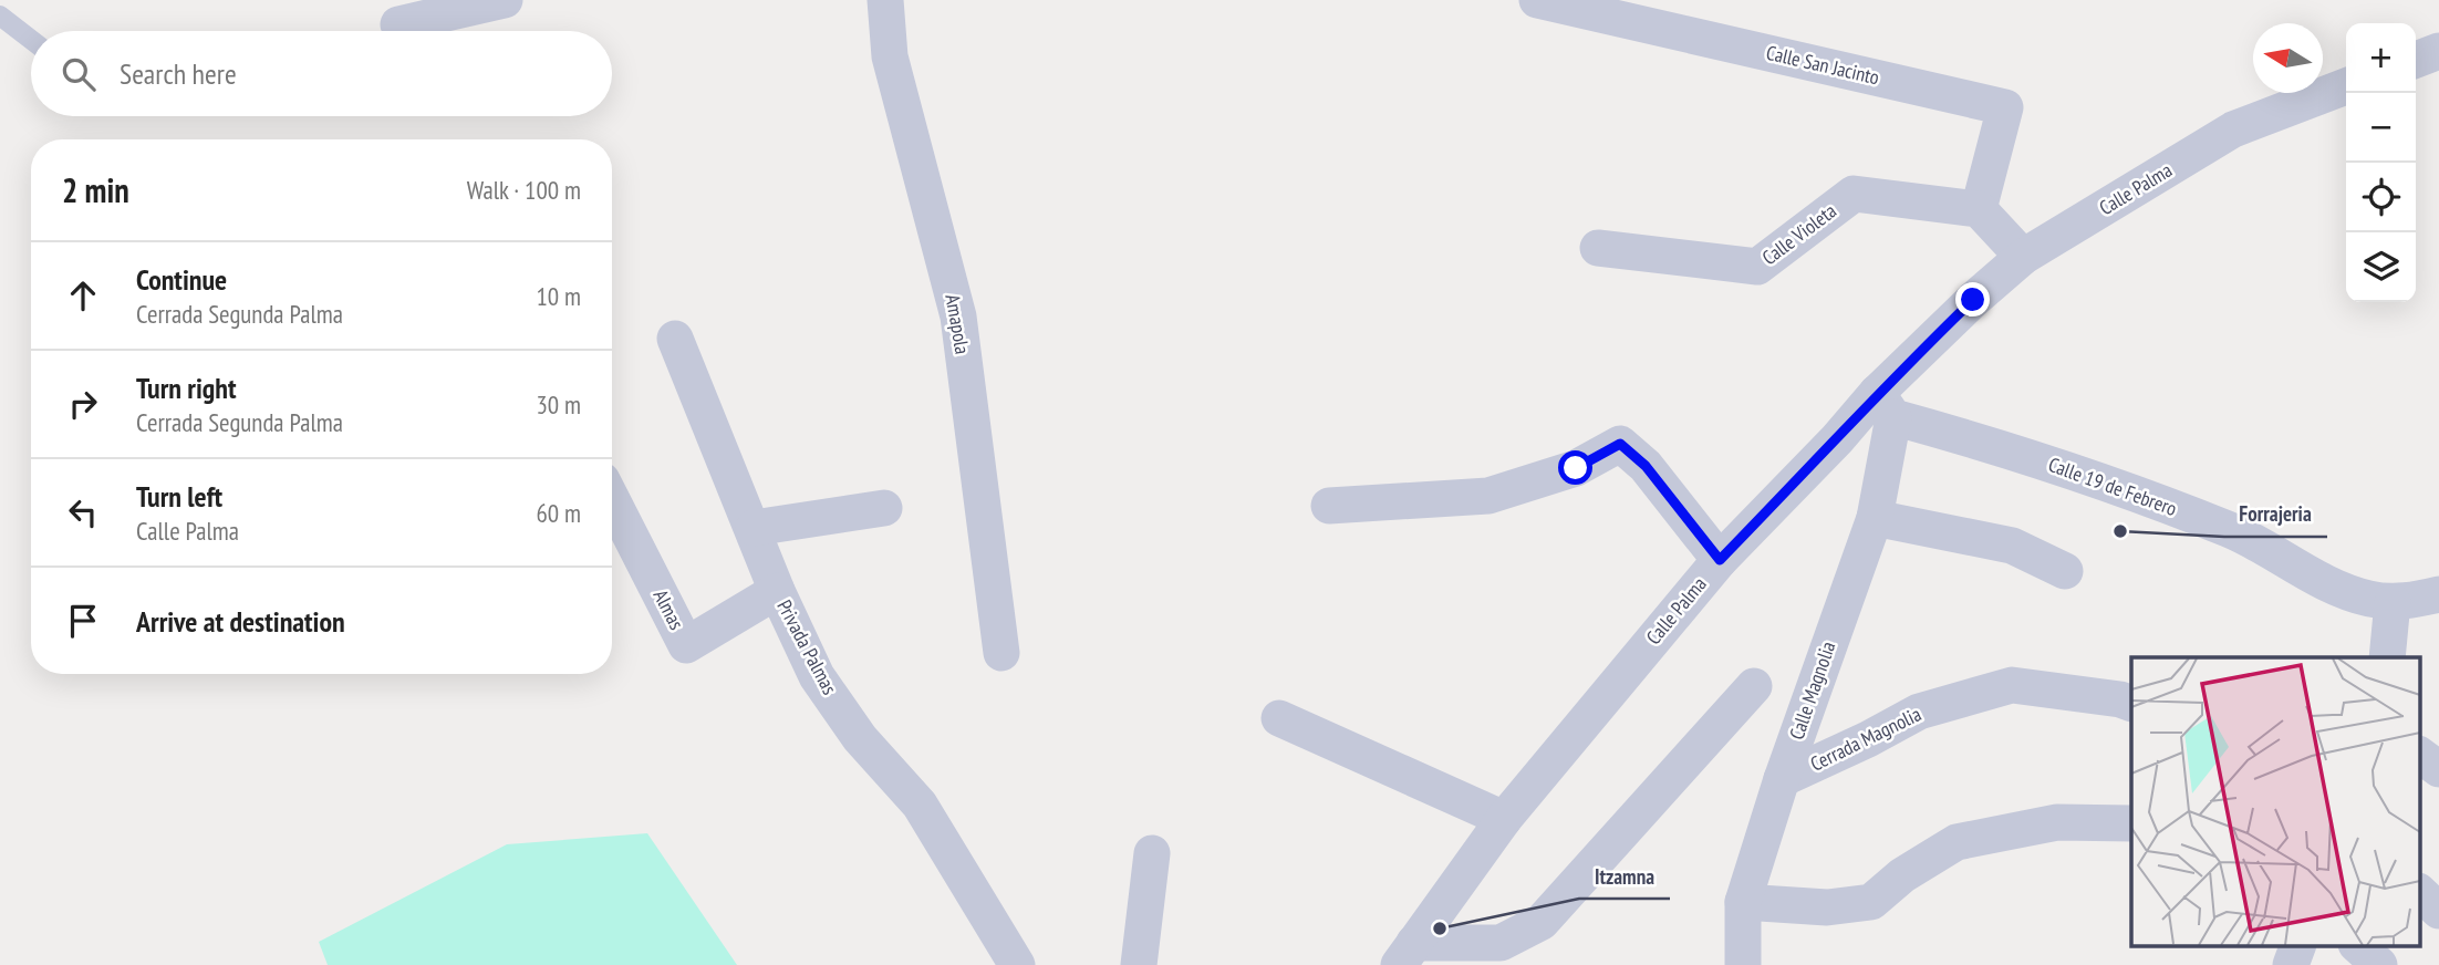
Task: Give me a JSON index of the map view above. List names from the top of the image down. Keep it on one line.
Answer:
{"streets":{"street":["Calle San Jacinto","Calle Palma","Calle Violeta","Amapola","Calle 19 de Febrero","Almas","Privada Palmas","Calle Magnolia","Cerrada Magnolia"]},"crossings":[["Calle San Jacinto","Calle Violeta"],["Calle Palma","Calle 19 de Febrero"],["Calle Palma","Calle Magnolia"],["Calle 19 de Febrero","Calle Magnolia"],["Almas","Privada Palmas"],["Calle Magnolia","Cerrada Magnolia"]],"places":["Forrajeria","Itzamna"],"north":"left","page":{"map_buttons":["+","−"],"search":"Search here","heading":["2 min","Walk · 100 m"],"list":[["Continue","Cerrada Segunda Palma","10 m"],["Turn right","Cerrada Segunda Palma","30 m"],["Turn left","Calle Palma","60 m"],"Arrive at destination"]}}
